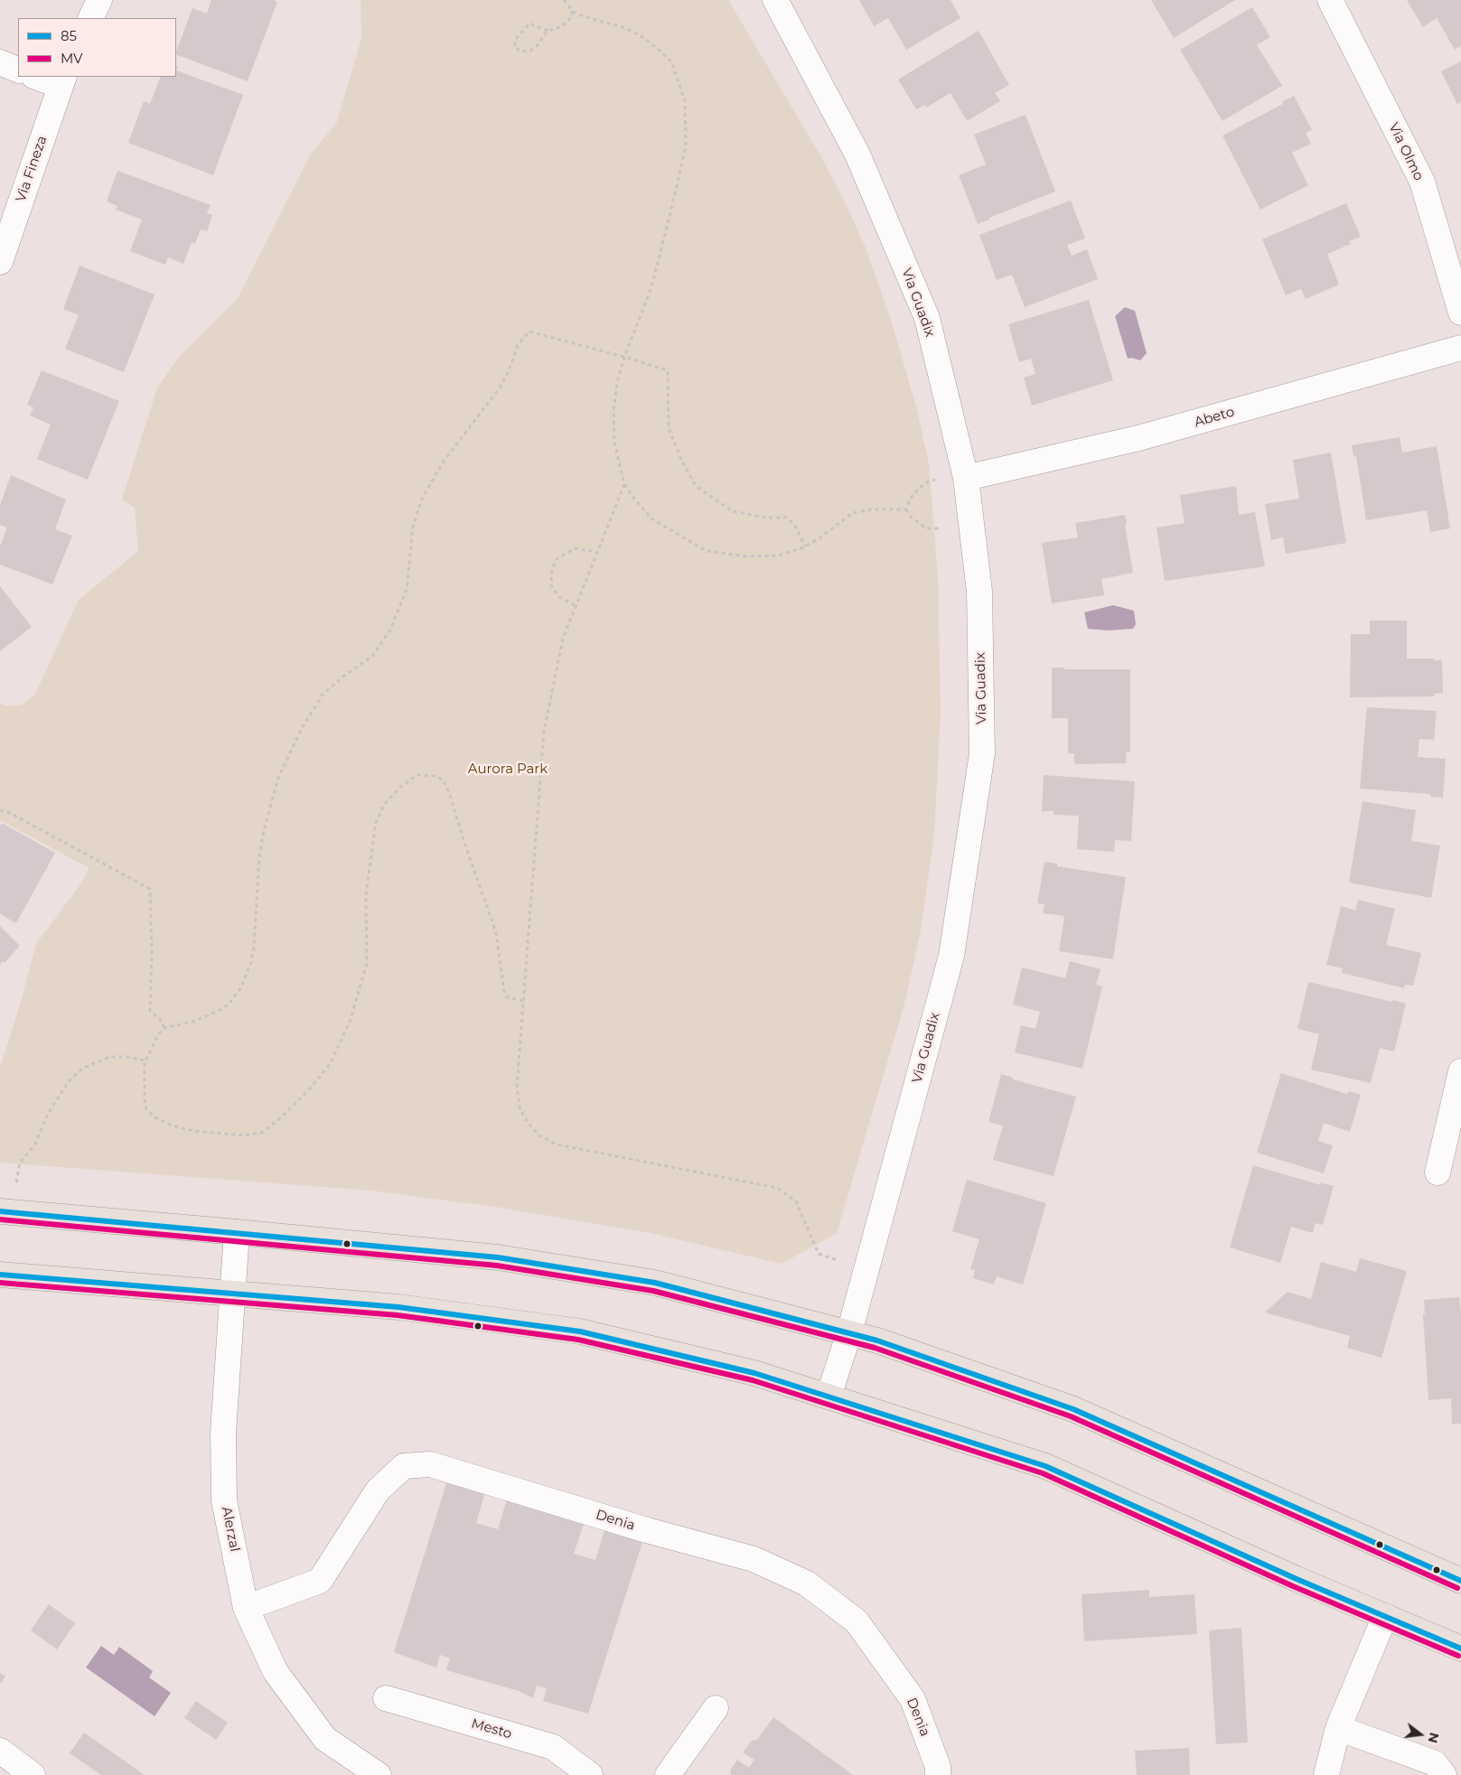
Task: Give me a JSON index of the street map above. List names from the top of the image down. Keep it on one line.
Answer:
{"streets":{"street":["Via Olmo","Via Fineza","Via Guadix","Abeto","Denia","Alerzal","Mesto"]},"crossings":[["Via Guadix","Abeto"],["Denia","Alerzal"]],"parks":["Aurora Park"],"lines":["transit line 85","transit line MV"],"legend":["85","MV"],"north":"right"}
